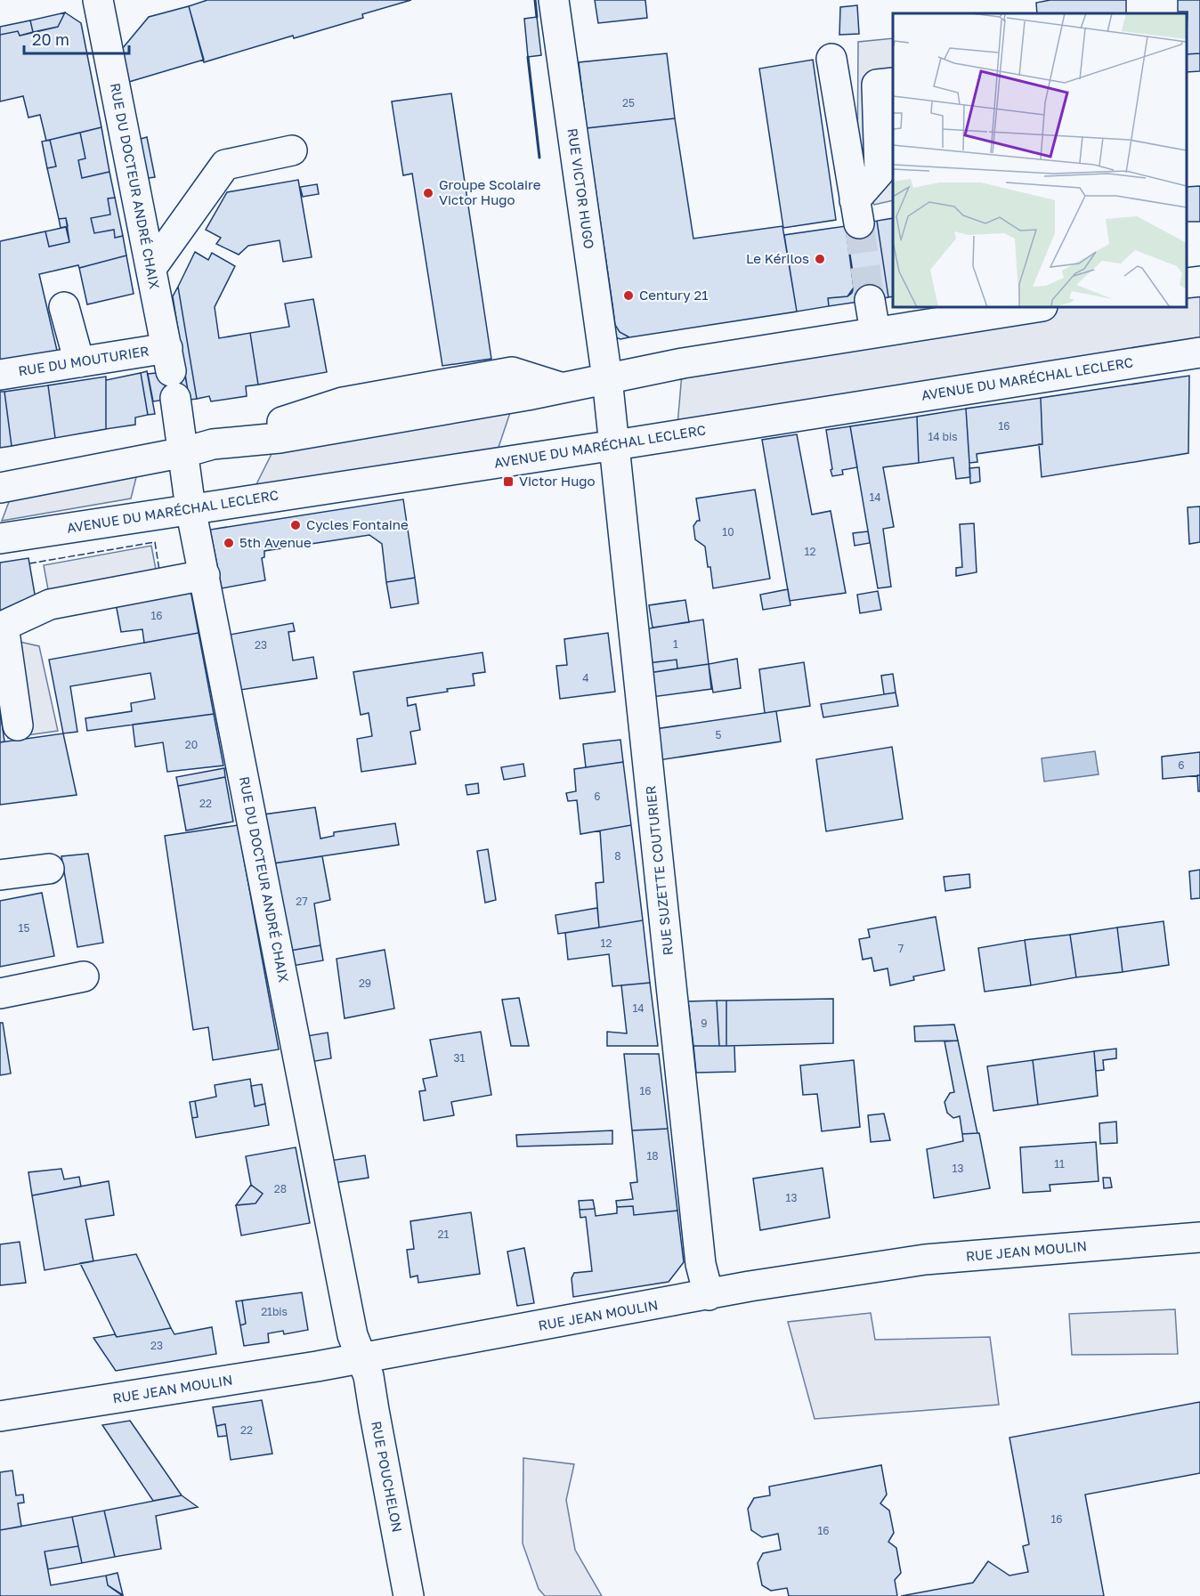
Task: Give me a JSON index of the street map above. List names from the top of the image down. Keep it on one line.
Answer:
{"streets":{"street":["RUE DU DOCTEUR ANDRÉ CHAIX","RUE VICTOR HUGO","RUE DU MOUTURIER","AVENUE DU MARÉCHAL LECLERC","RUE SUZETTE COUTURIER","RUE JEAN MOULIN","RUE POUCHELON"]},"crossings":[["RUE DU DOCTEUR ANDRÉ CHAIX","RUE DU MOUTURIER"],["RUE DU DOCTEUR ANDRÉ CHAIX","AVENUE DU MARÉCHAL LECLERC"],["RUE DU DOCTEUR ANDRÉ CHAIX","RUE JEAN MOULIN"],["RUE DU DOCTEUR ANDRÉ CHAIX","RUE POUCHELON"],["RUE VICTOR HUGO","AVENUE DU MARÉCHAL LECLERC"],["RUE VICTOR HUGO","RUE SUZETTE COUTURIER"],["AVENUE DU MARÉCHAL LECLERC","RUE SUZETTE COUTURIER"],["RUE SUZETTE COUTURIER","RUE JEAN MOULIN"],["RUE JEAN MOULIN","RUE POUCHELON"]],"places":{"other":["Groupe Scolaire Victor Hugo","Le Kérilos","Century 21","Cycles Fontaine","5th Avenue"],"transit":["Victor Hugo"]},"house_numbers":["25","16","14 bis","14","10","12","16","1","23","4","5","20","6","6","22","8","27","15","12","7","29","14","9","31","16","18","11","13","28","13","21","21bis","23","22","16","16"],"scale_bar":"20 m"}
